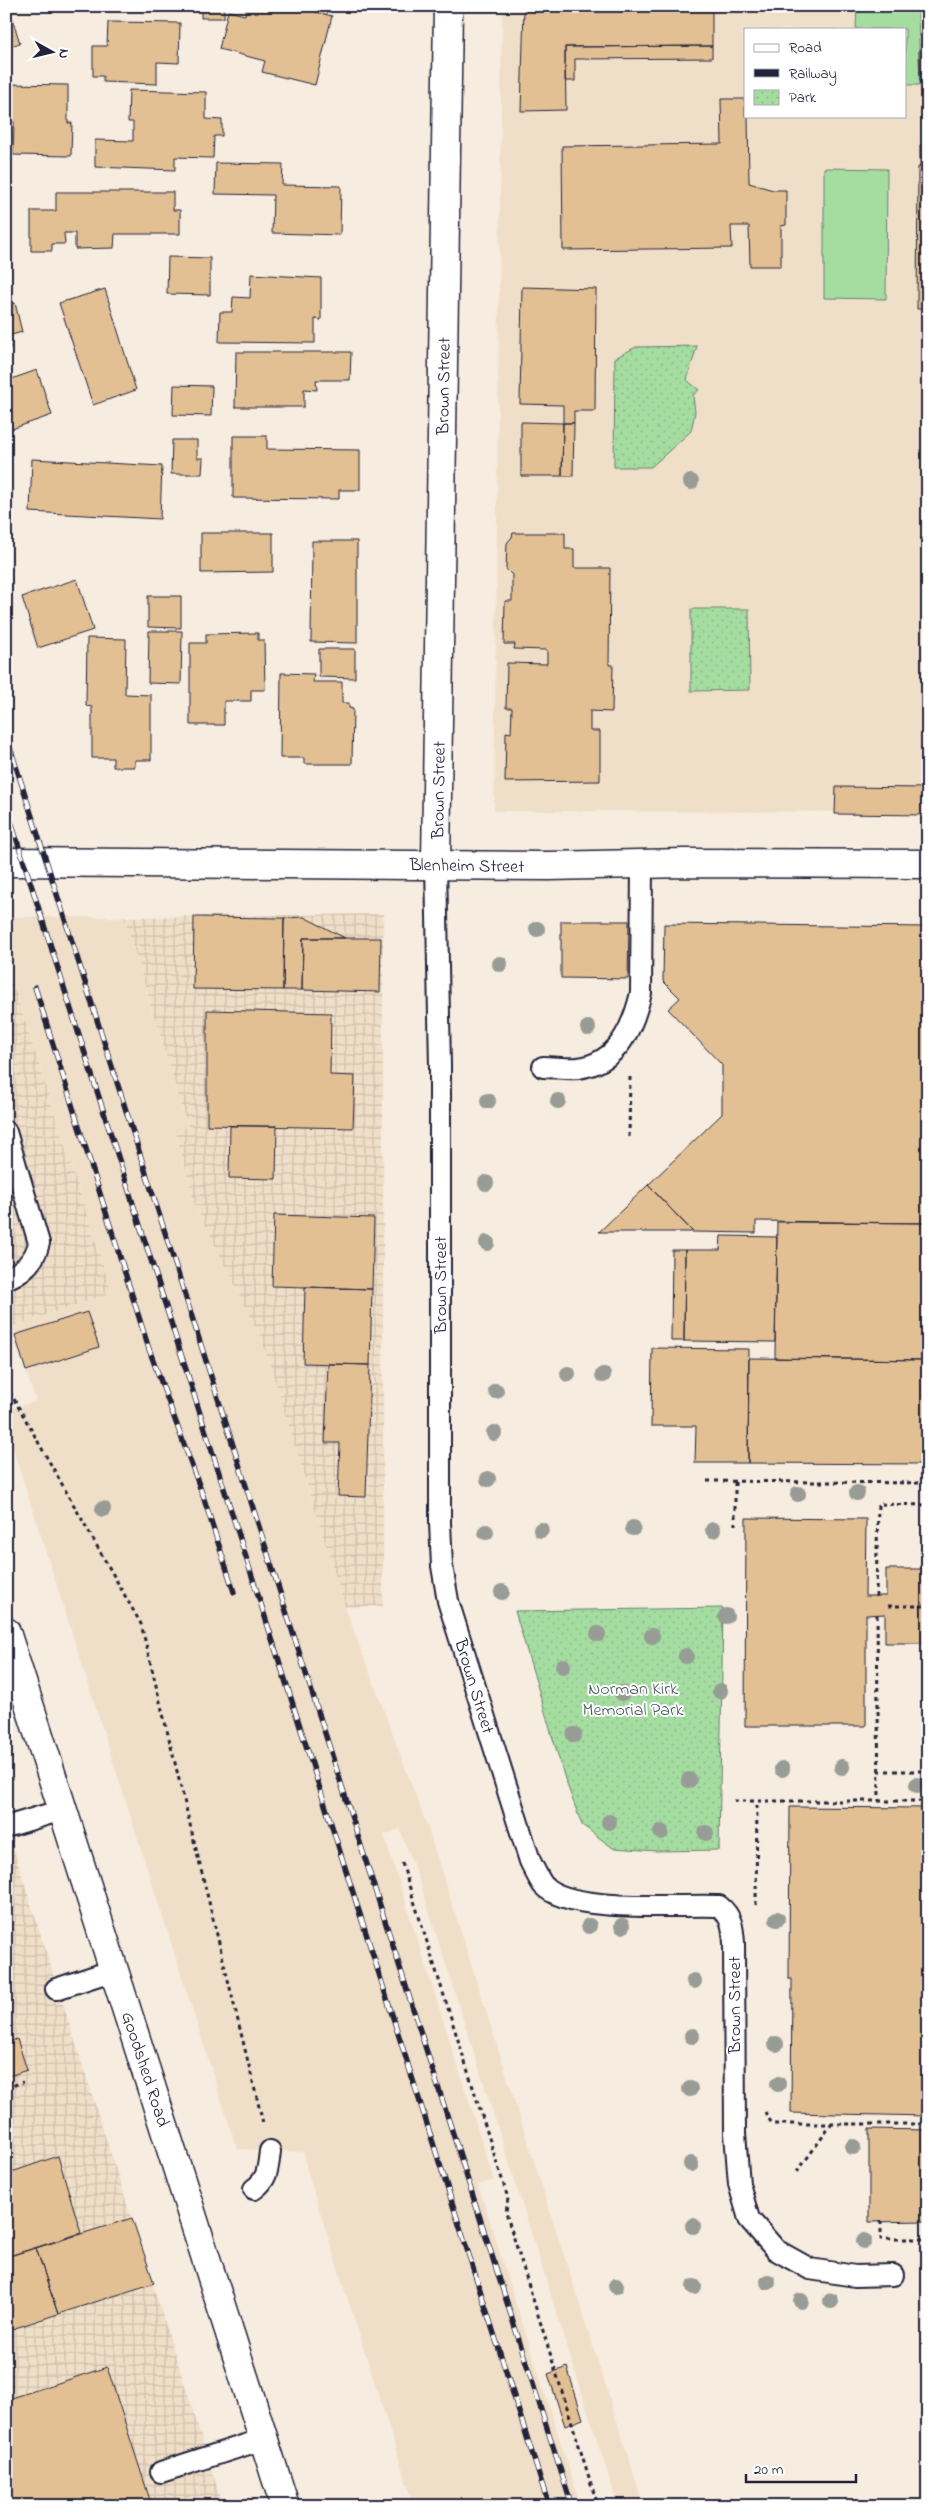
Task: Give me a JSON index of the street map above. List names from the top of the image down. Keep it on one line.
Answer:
{"streets":{"street":["Brown Street","Blenheim Street","Goodshed Road"]},"crossings":[["Brown Street","Blenheim Street"]],"parks":["Norman Kirk Memorial Park"],"legend":["Road","Railway","Park"],"scale_bar":"20 m","north":"right"}
